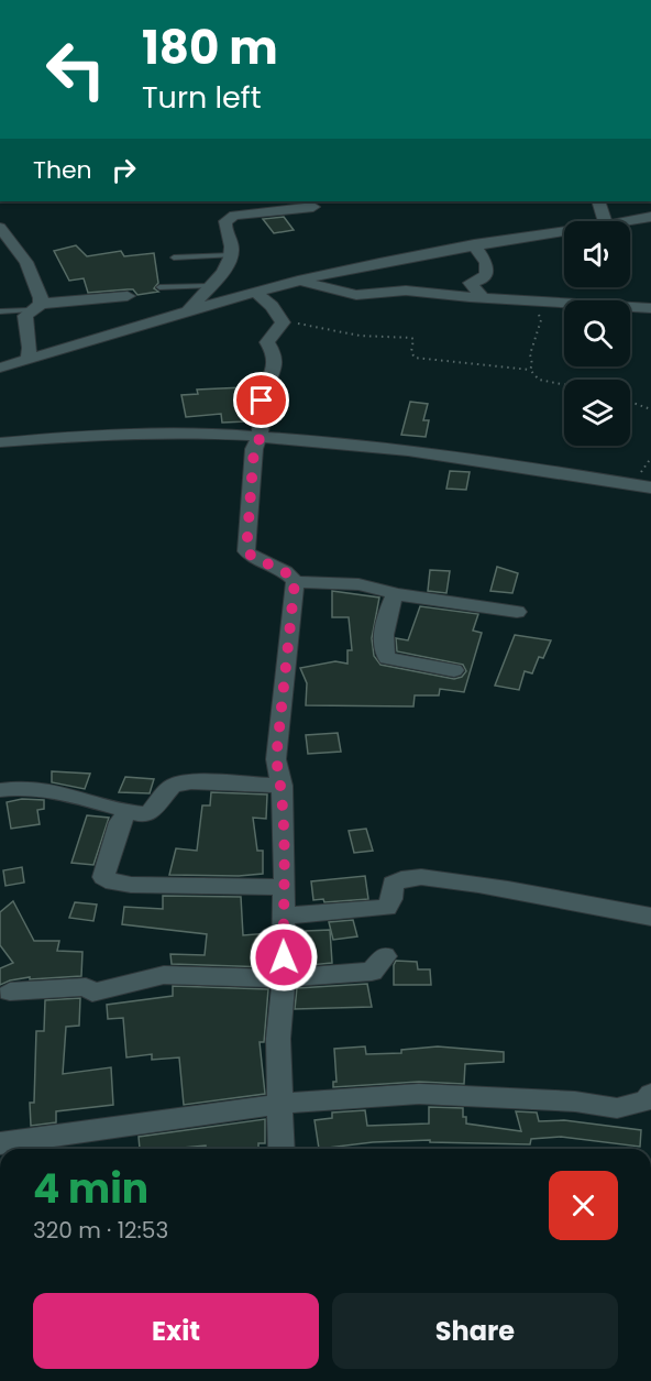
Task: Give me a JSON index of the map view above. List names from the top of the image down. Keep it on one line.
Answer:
{"page":{"turn":["180 m","Turn left"],"then":"Then","heading":["4 min","320 m · 12:53"],"buttons":["Exit","Share"]}}
